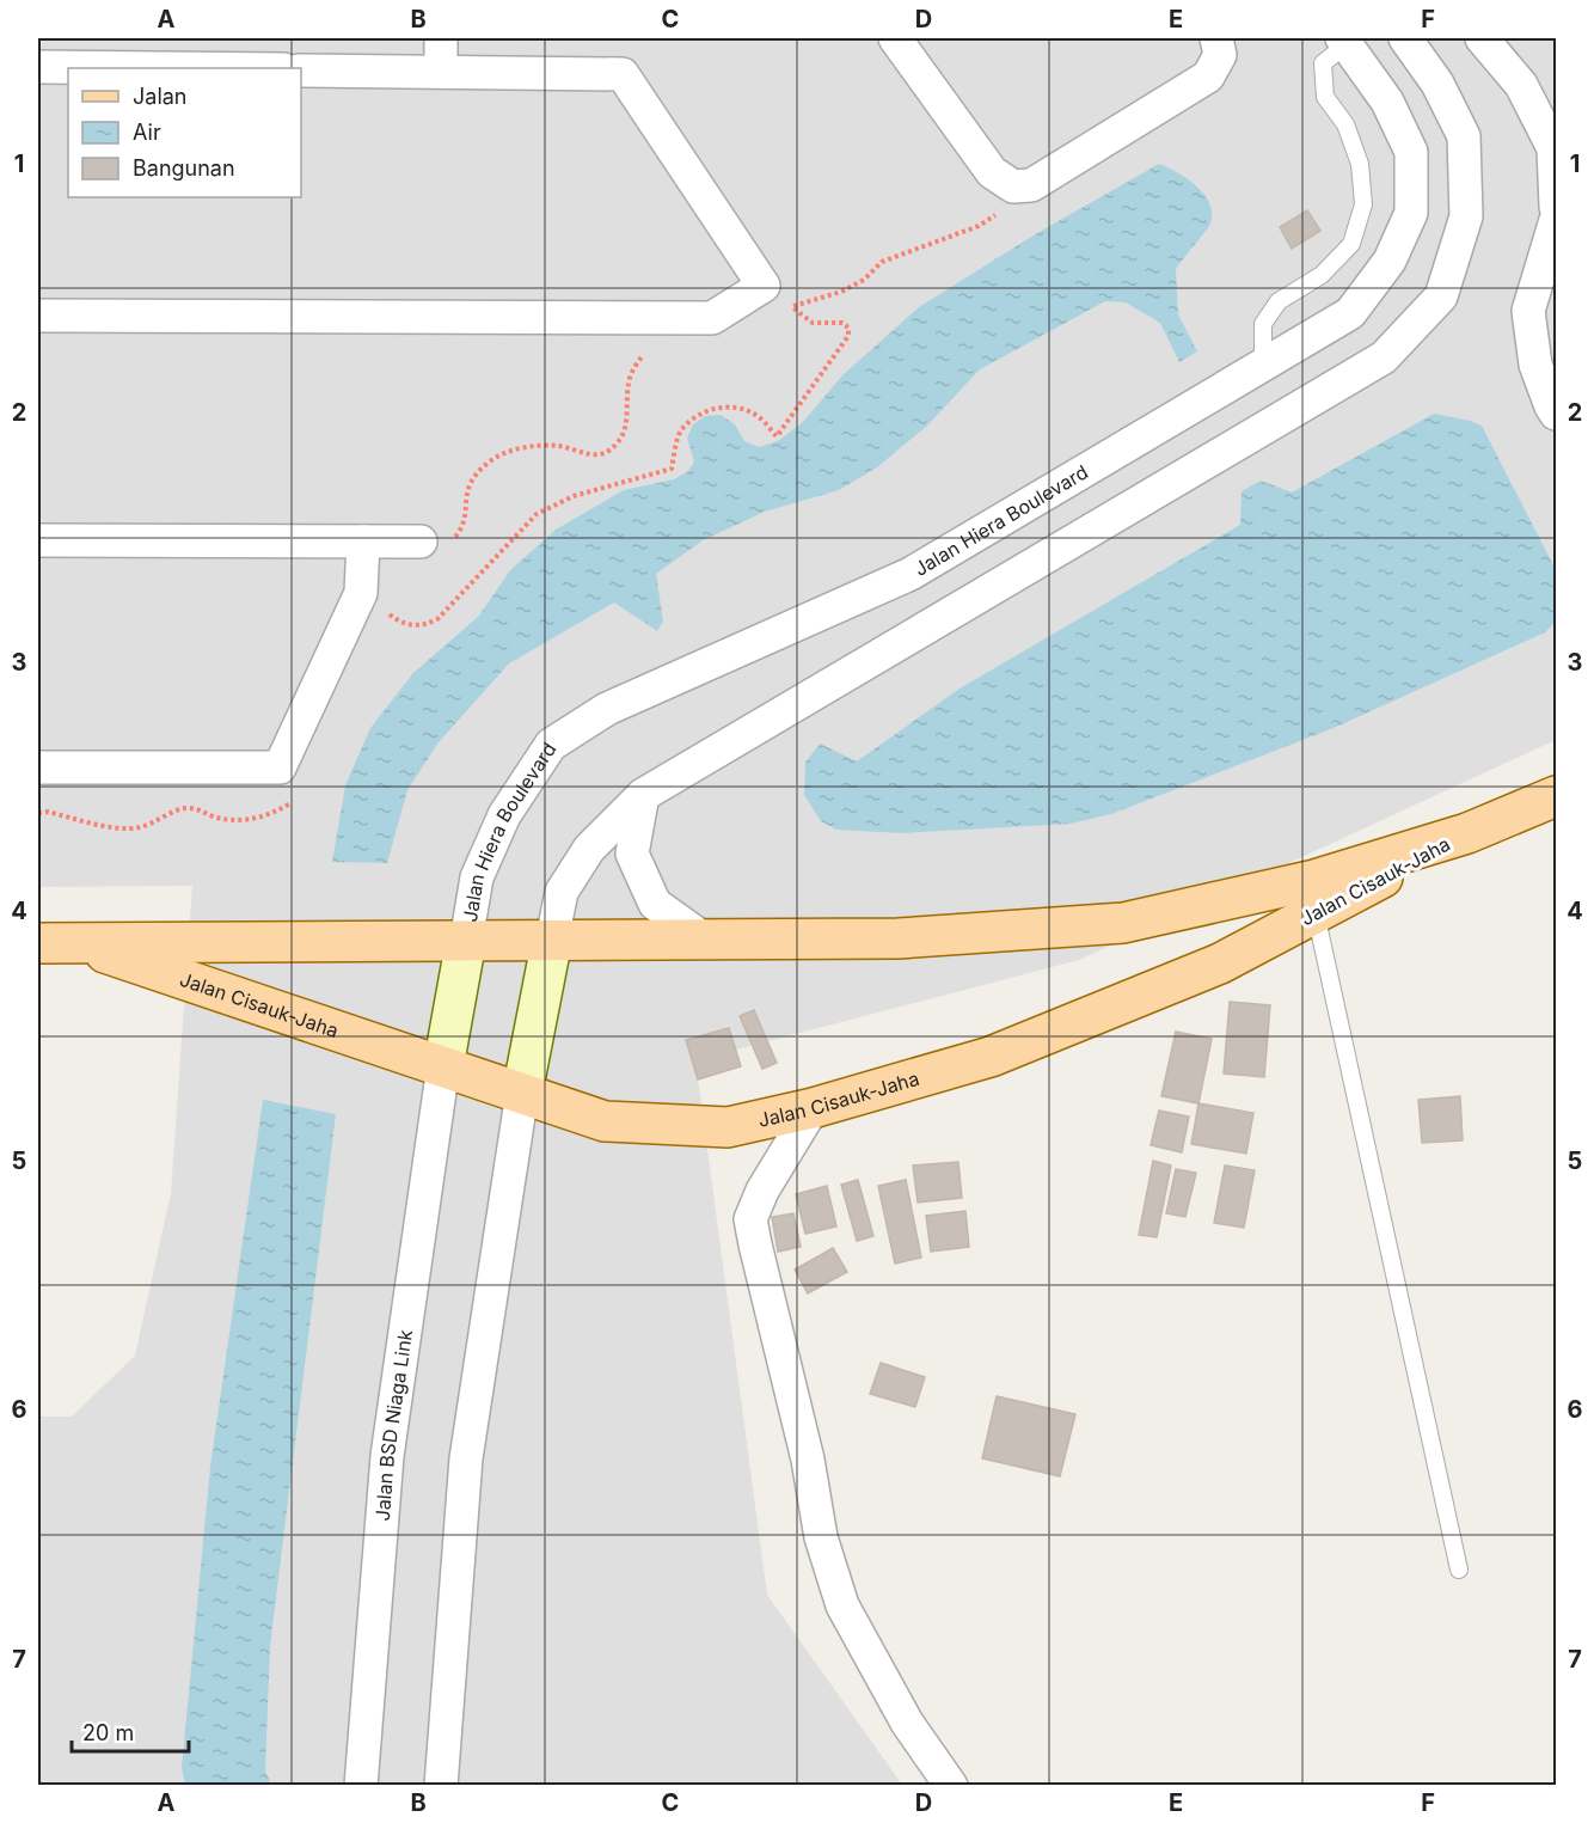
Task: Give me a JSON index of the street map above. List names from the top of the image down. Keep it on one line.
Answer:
{"streets":{"main road":["Jalan Cisauk-Jaha"],"street":["Jalan Hiera Boulevard","Jalan BSD Niaga Link"]},"crossings":[["Jalan Hiera Boulevard","Jalan Cisauk-Jaha"],["Jalan Cisauk-Jaha","Jalan BSD Niaga Link"]],"legend":["Jalan","Air","Bangunan"],"scale_bar":"20 m","grid":{"columns":["A","B","C","D","E","F"],"rows":["1","2","3","4","5","6","7"]}}
